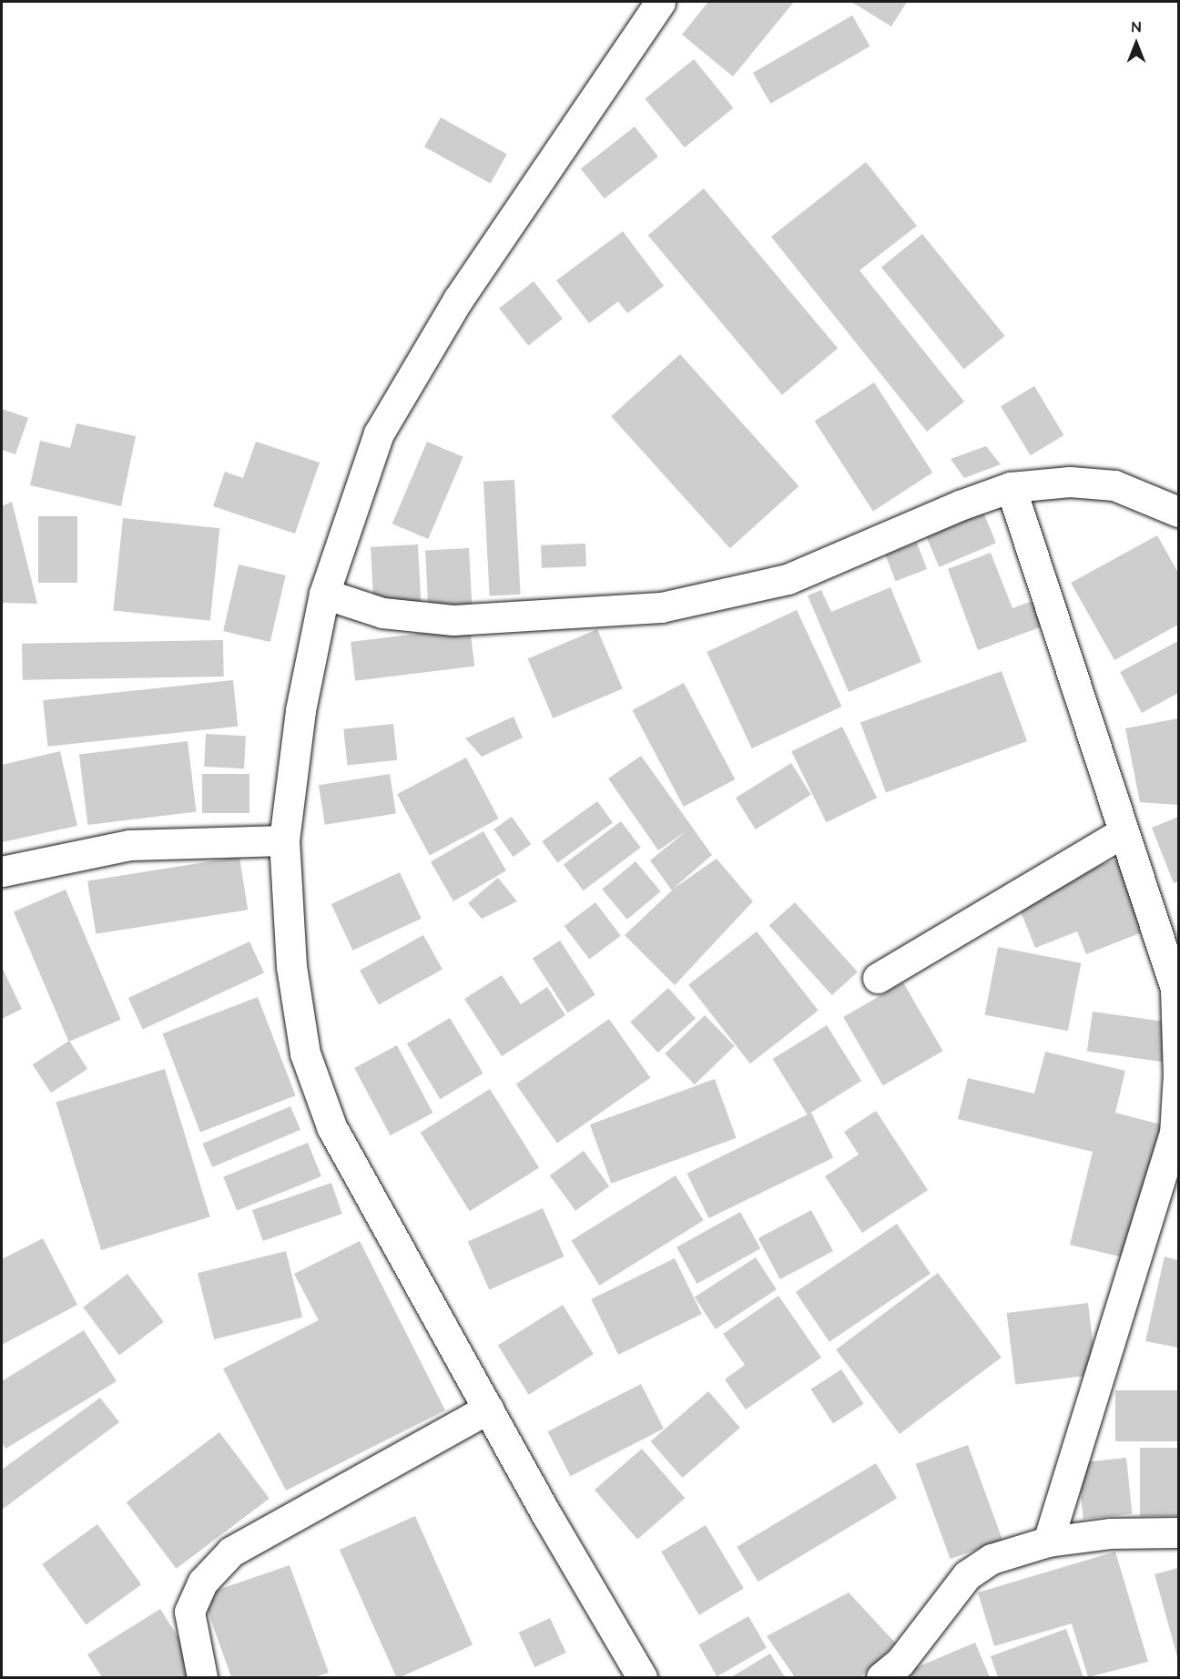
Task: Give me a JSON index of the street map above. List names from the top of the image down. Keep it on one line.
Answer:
{"north":"top"}
